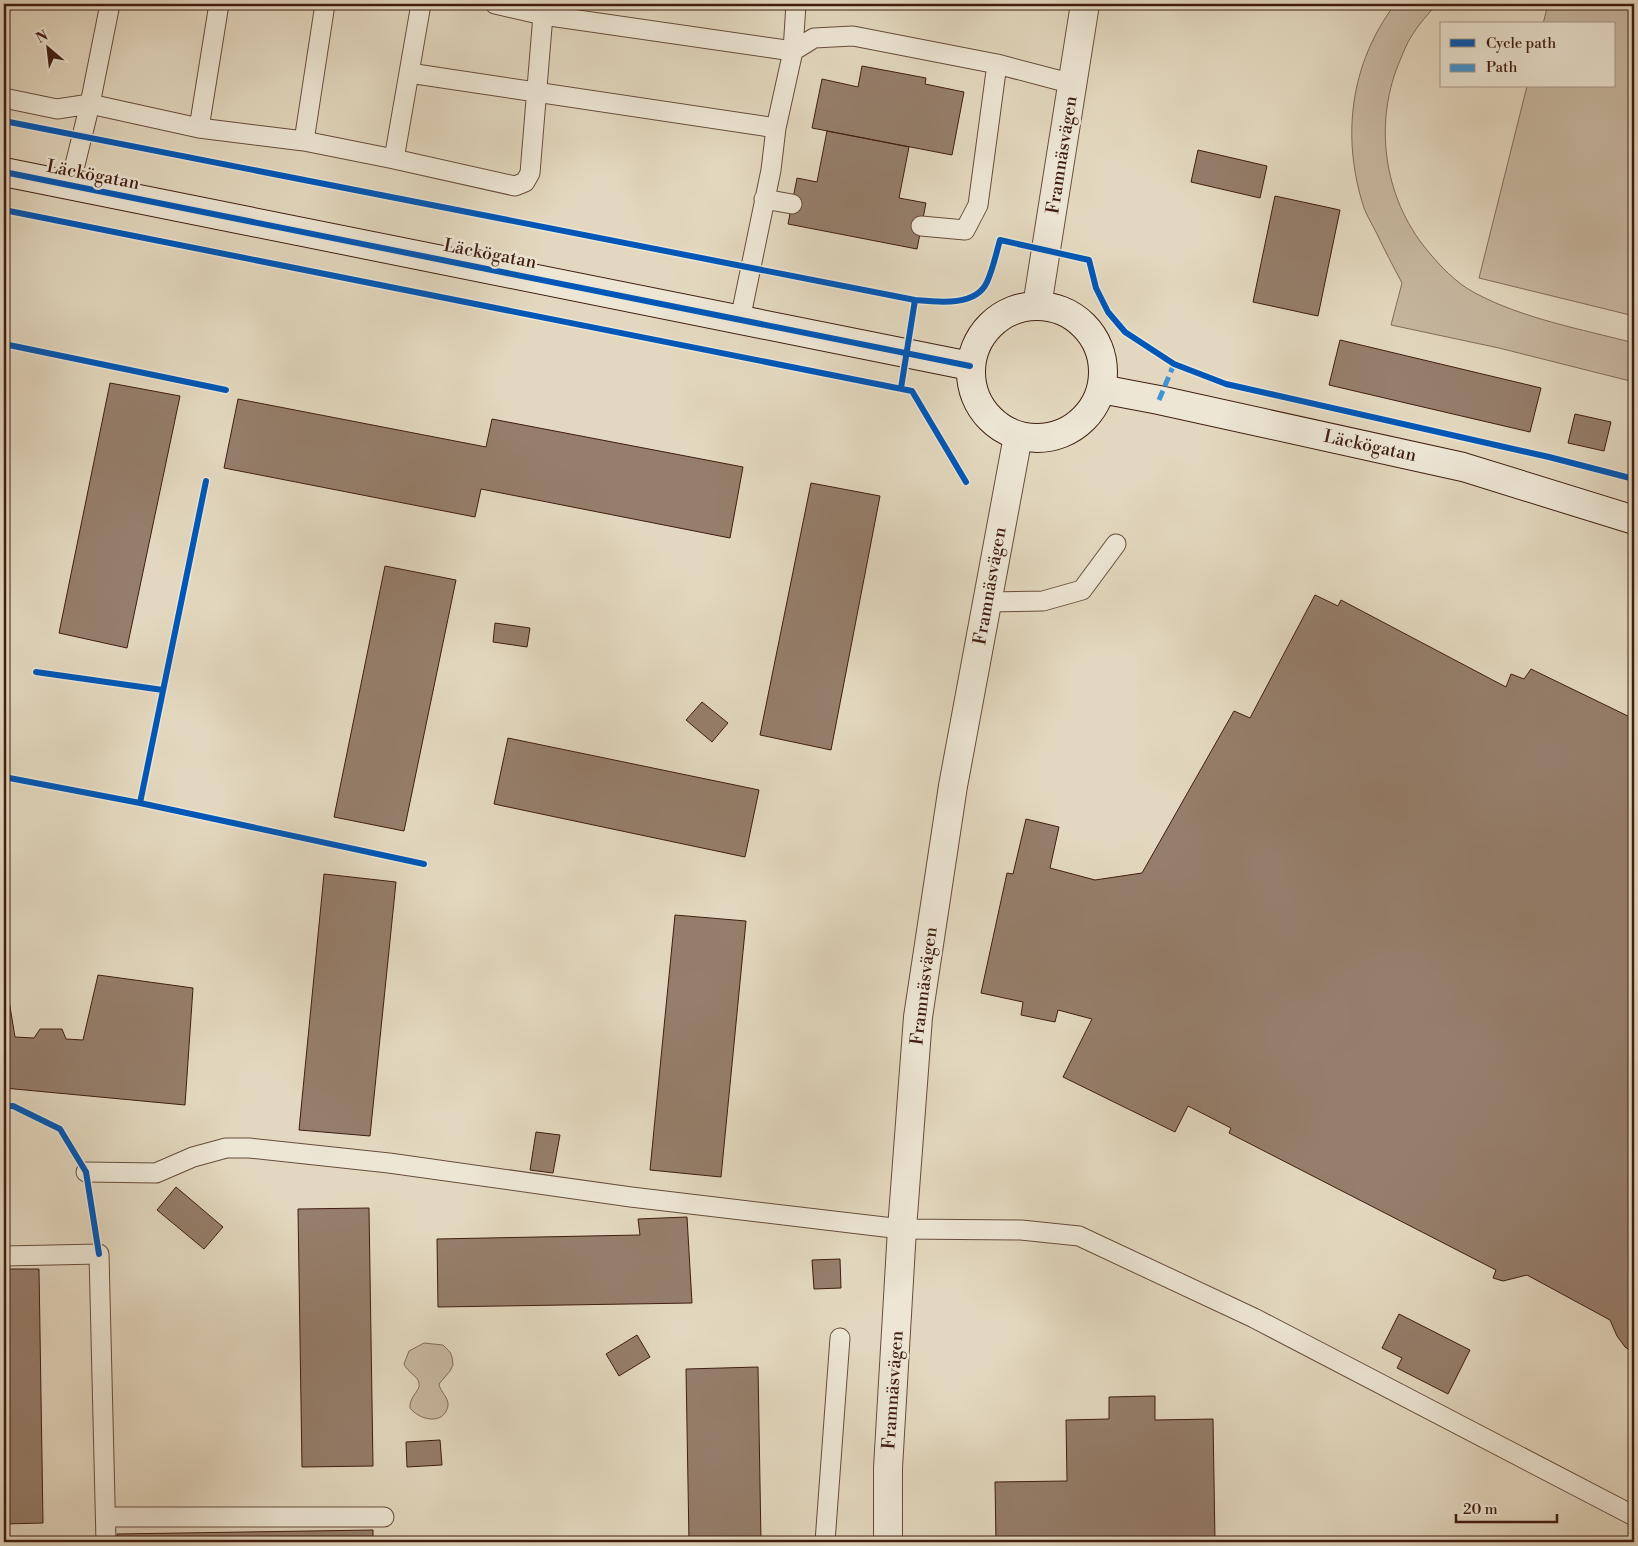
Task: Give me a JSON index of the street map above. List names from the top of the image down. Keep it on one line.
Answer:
{"streets":{"main road":["Framnäsvägen","Läckögatan"]},"crossings":[["Framnäsvägen","Läckögatan"]],"legend":["Cycle path","Path"],"scale_bar":"20 m","north":"top left"}
